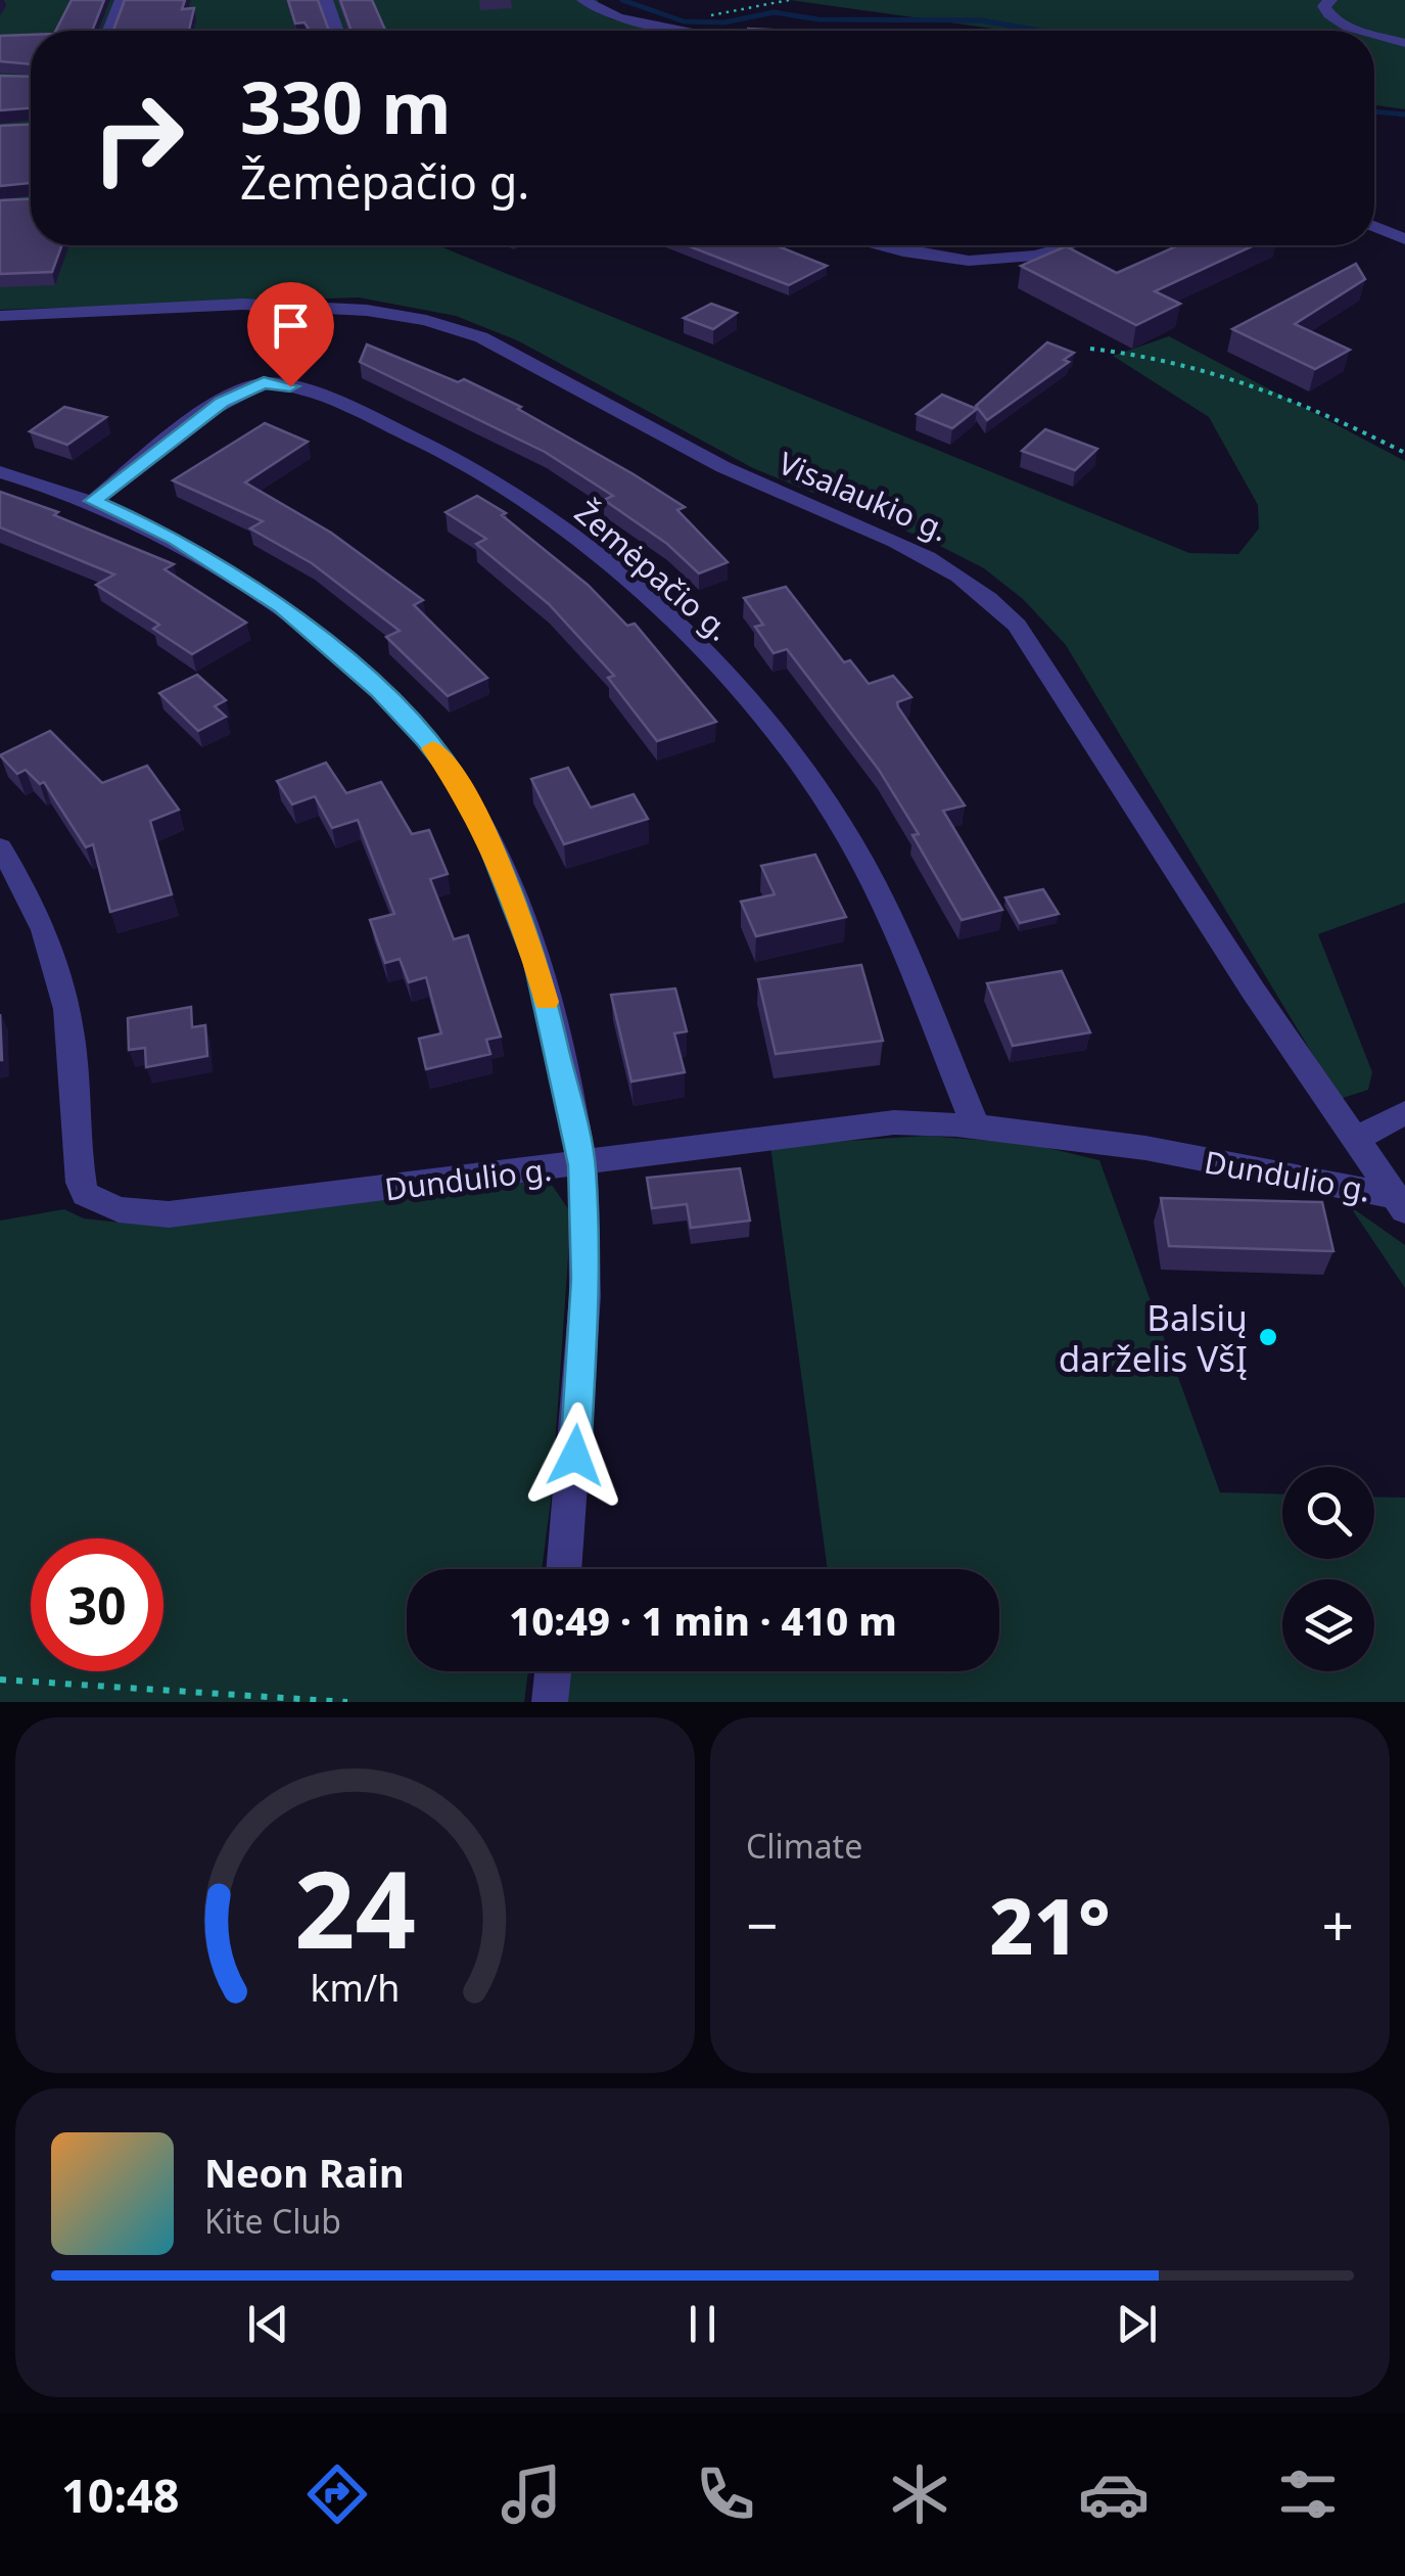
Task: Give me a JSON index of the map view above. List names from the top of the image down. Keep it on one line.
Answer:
{"streets":{"street":["Visalaukio g.","Žemėpačio g.","Dundulio g."]},"crossings":[["Visalaukio g.","Dundulio g."],["Žemėpačio g.","Dundulio g."]],"places":["Balsių darželis VšĮ"],"page":{"turn":["330 m","Žemėpačio g."],"limit":"30","trip":"10:49 · 1 min · 410 m","tile":"Climate","heat":["−","21°","+"],"song":["Neon Rain","Kite Club"],"tabs":"10:48","gauge":["24","km/h"]}}
